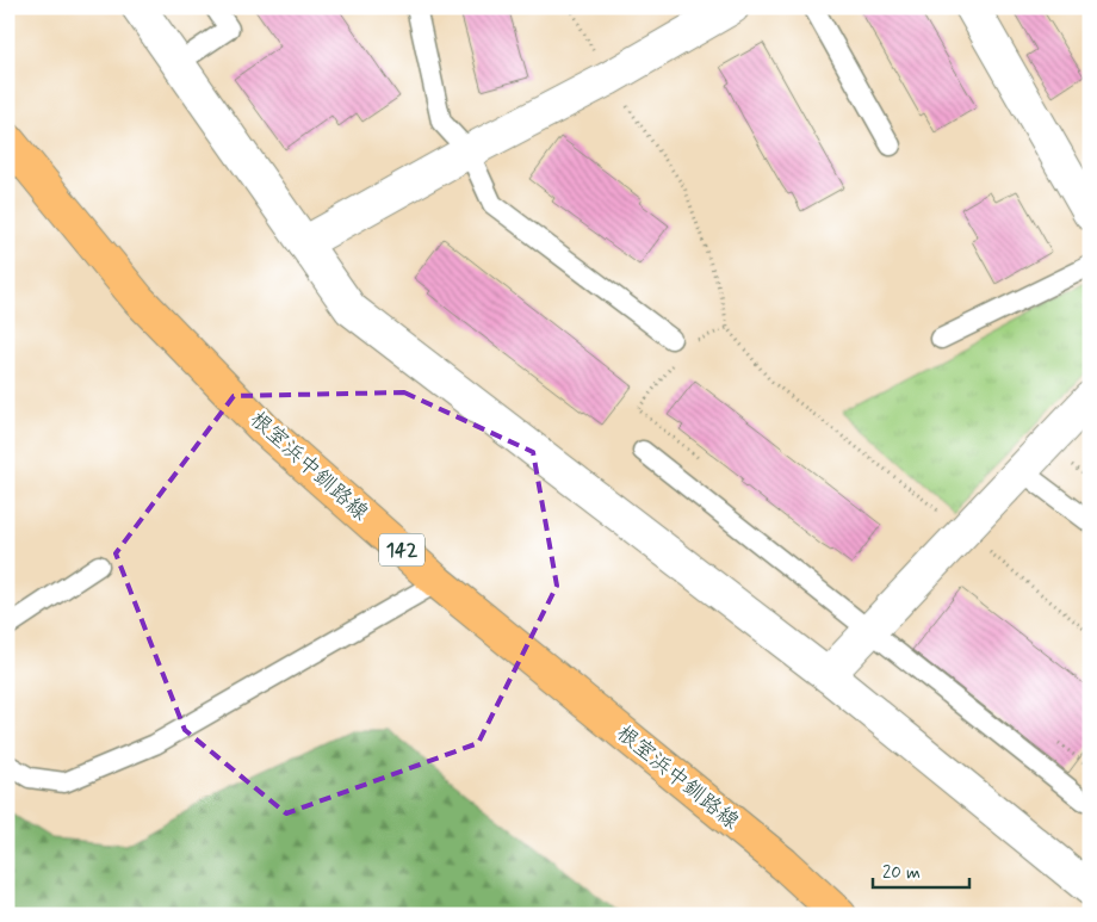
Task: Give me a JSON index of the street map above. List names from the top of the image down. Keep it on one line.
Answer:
{"streets":{"main road":["根室浜中釧路線","142"]},"scale_bar":"20 m"}
